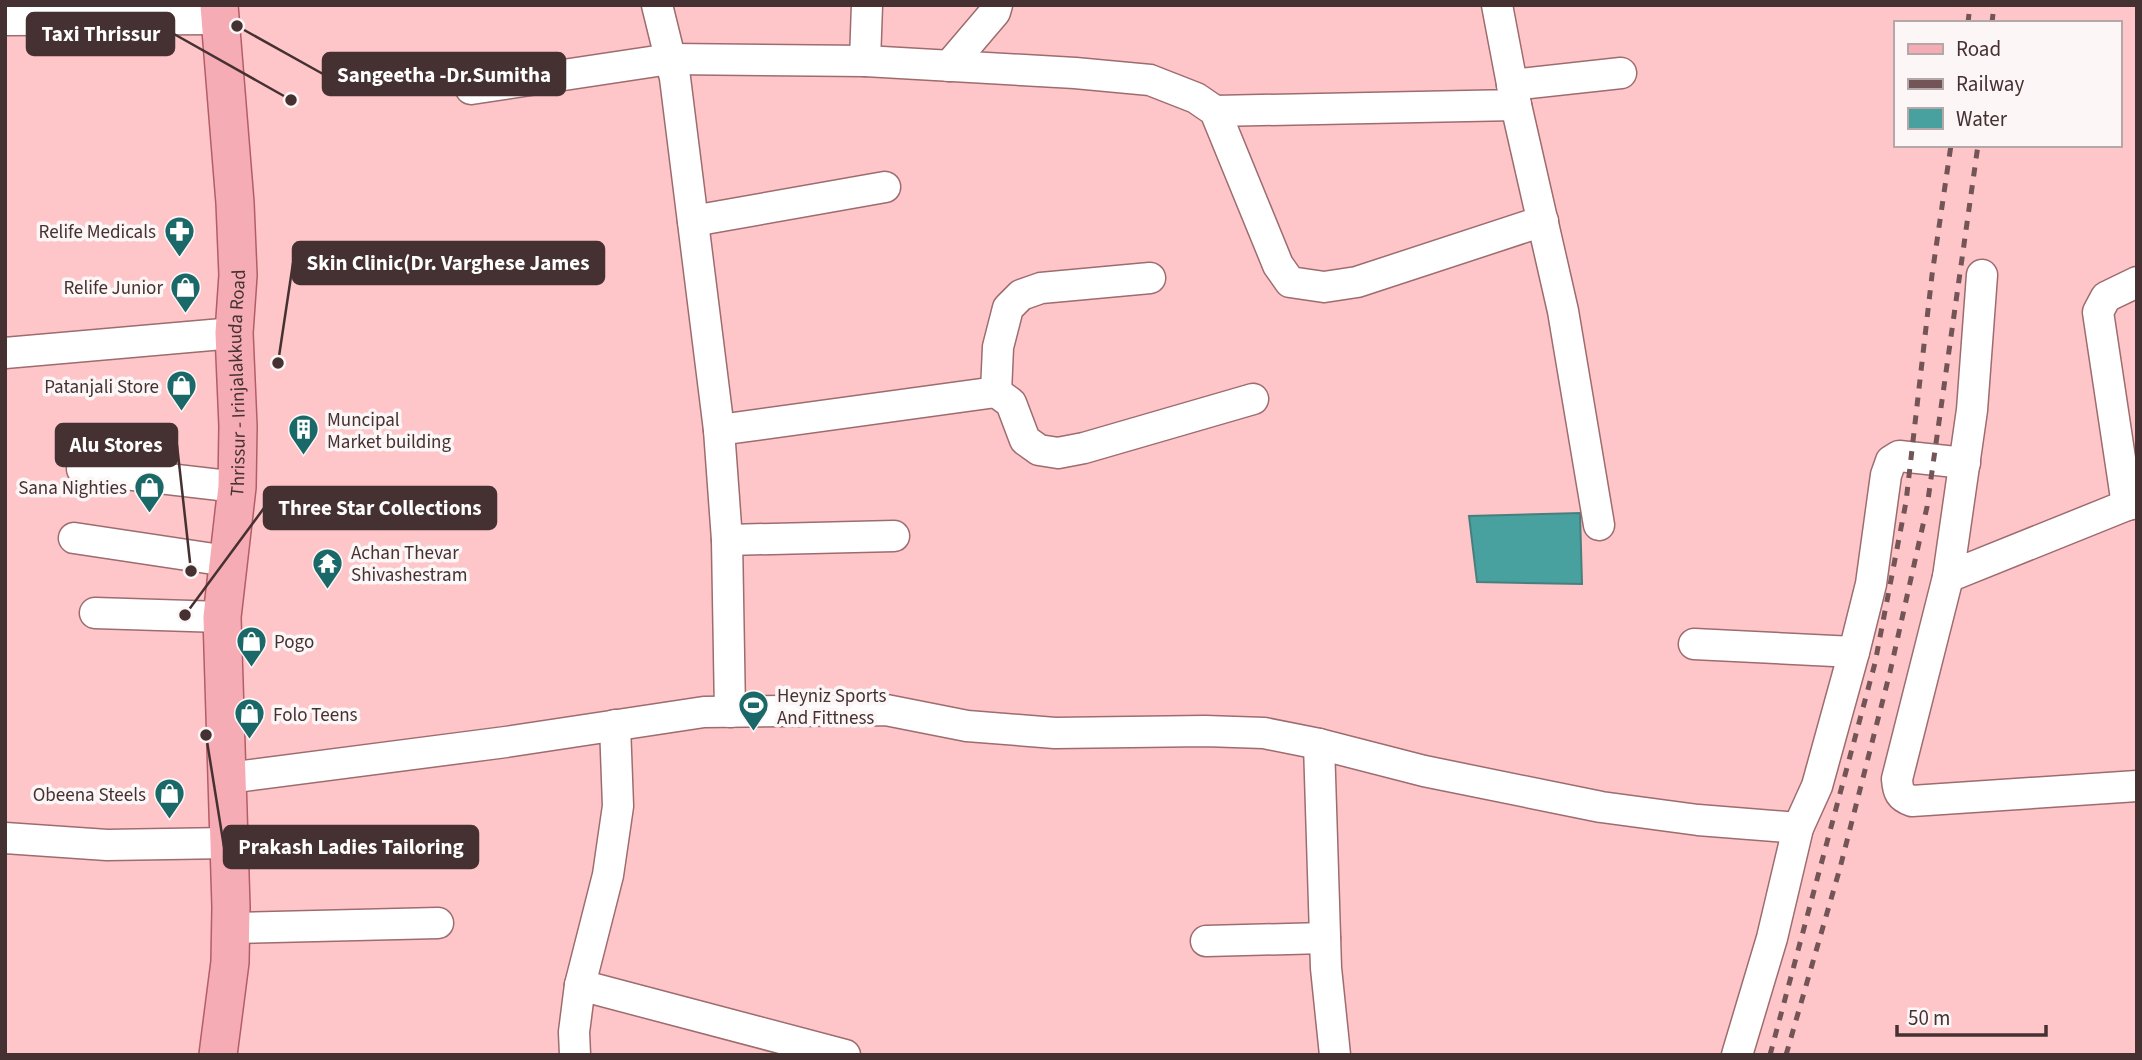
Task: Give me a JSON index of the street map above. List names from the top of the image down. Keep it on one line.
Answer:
{"streets":{"main road":["Thrissur - Irinjalakkuda Road"]},"places":{"other":["Sangeetha -Dr.Sumitha","Taxi Thrissur","Skin Clinic(Dr. Varghese James","Alu Stores","Three Star Collections","Prakash Ladies Tailoring"],"pharmacy":["Relife Medicals"],"shop":["Relife Junior","Patanjali Store","Sana Nighties","Pogo","Folo Teens","Obeena Steels"],"building":["Muncipal Market building"],"temple":["Achan Thevar Shivashestram"],"sports":["Heyniz Sports And Fittness"]},"legend":["Road","Railway","Water"],"scale_bar":"50 m"}
